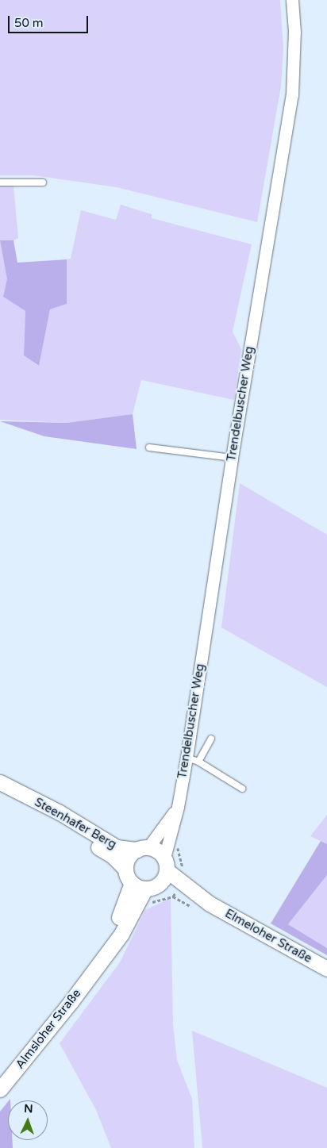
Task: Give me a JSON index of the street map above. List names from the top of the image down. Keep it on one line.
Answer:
{"streets":{"street":["Trendelbuscher Weg","Steenhafer Berg","Elmeloher Straße","Almsloher Straße"]},"crossings":[["Trendelbuscher Weg","Steenhafer Berg"],["Trendelbuscher Weg","Elmeloher Straße"],["Trendelbuscher Weg","Almsloher Straße"],["Steenhafer Berg","Elmeloher Straße"],["Steenhafer Berg","Almsloher Straße"],["Elmeloher Straße","Almsloher Straße"]],"scale_bar":"50 m","north":"top"}
